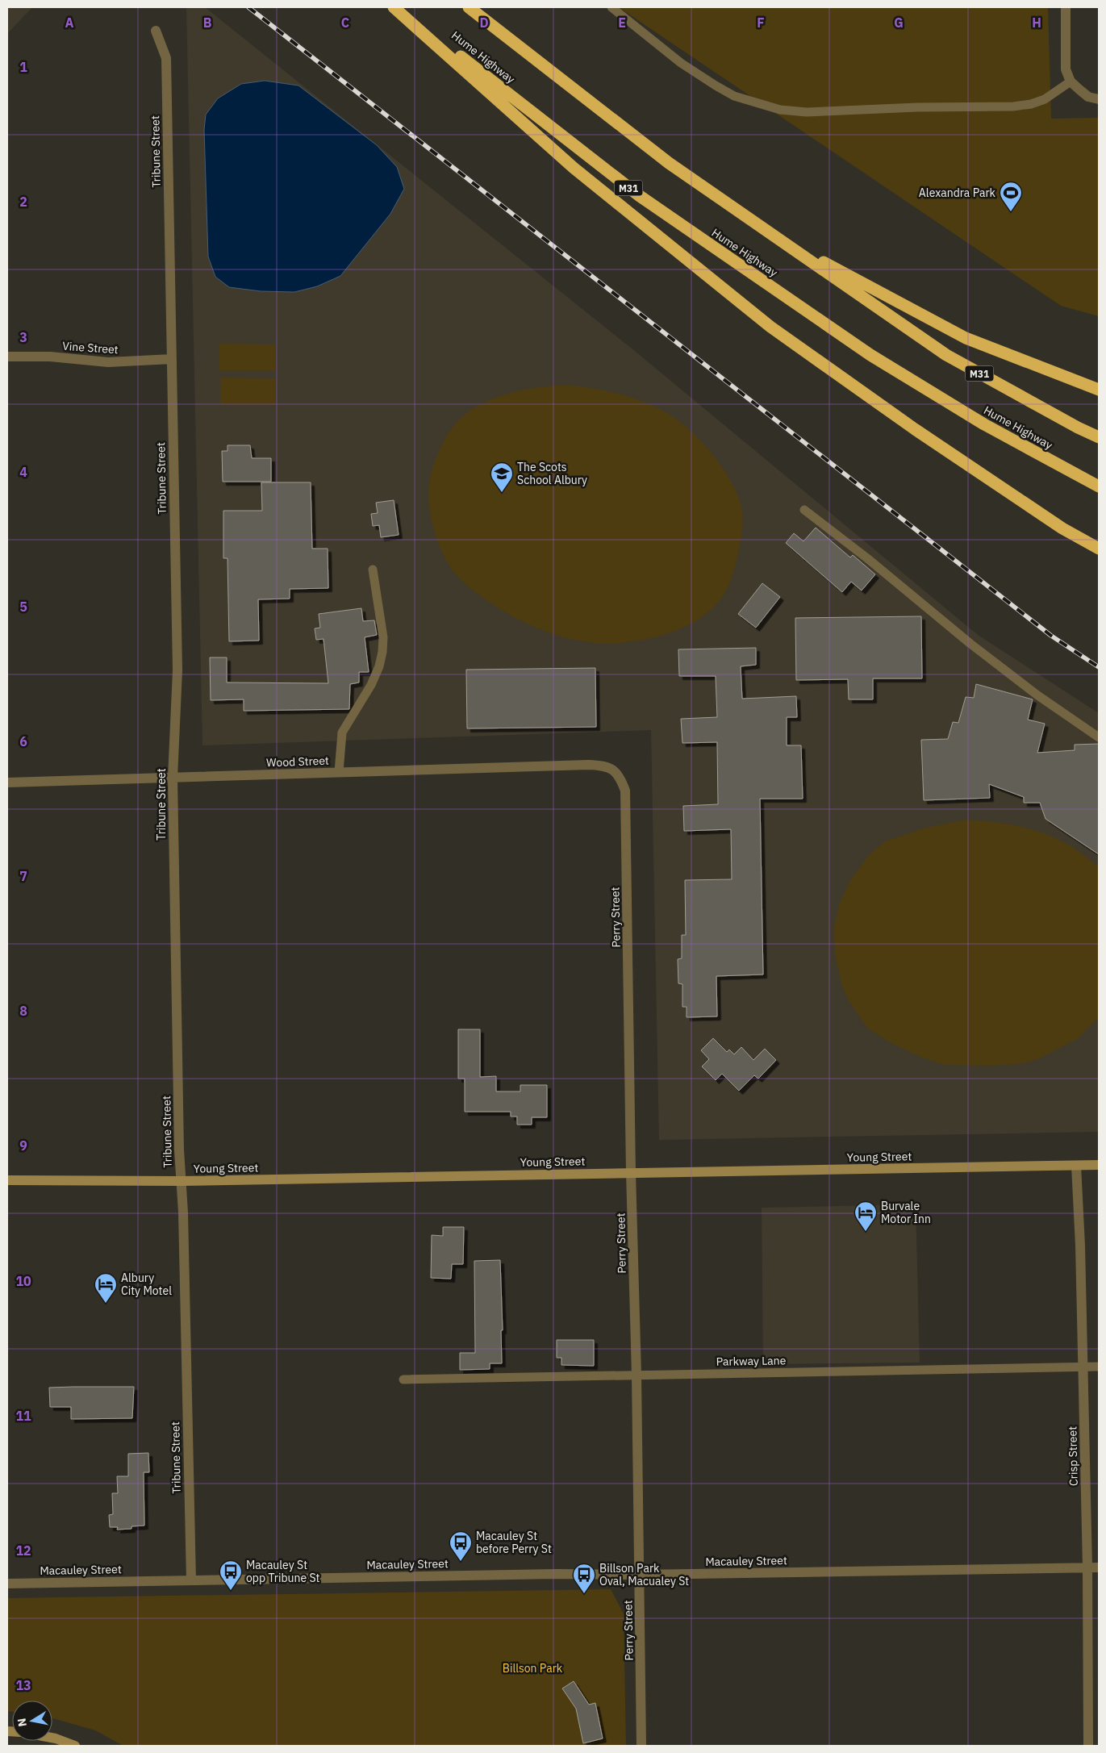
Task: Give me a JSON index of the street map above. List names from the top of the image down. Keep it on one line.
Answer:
{"streets":{"highway":["Hume Highway","M31"],"main road":["Young Street"],"street":["Tribune Street","Vine Street","Wood Street","Perry Street","Crisp Street","Macauley Street"],"lane":["Parkway Lane"]},"crossings":[["Tribune Street","Vine Street"],["Tribune Street","Wood Street"],["Tribune Street","Young Street"],["Tribune Street","Macauley Street"],["Wood Street","Perry Street"],["Perry Street","Young Street"],["Perry Street","Parkway Lane"],["Perry Street","Macauley Street"],["Young Street","Crisp Street"],["Parkway Lane","Crisp Street"],["Crisp Street","Macauley Street"]],"parks":["Billson Park"],"places":{"sports":["Alexandra Park"],"school or university":["The Scots School Albury"],"hotel":["Burvale Motor Inn","Albury City Motel"],"bus stop":["Macauley St before Perry St","Macauley St opp Tribune St","Billson Park Oval, Macualey St"]},"north":"left","grid":{"columns":["A","B","C","D","E","F","G","H"],"rows":["1","2","3","4","5","6","7","8","9","10","11","12","13"]}}
